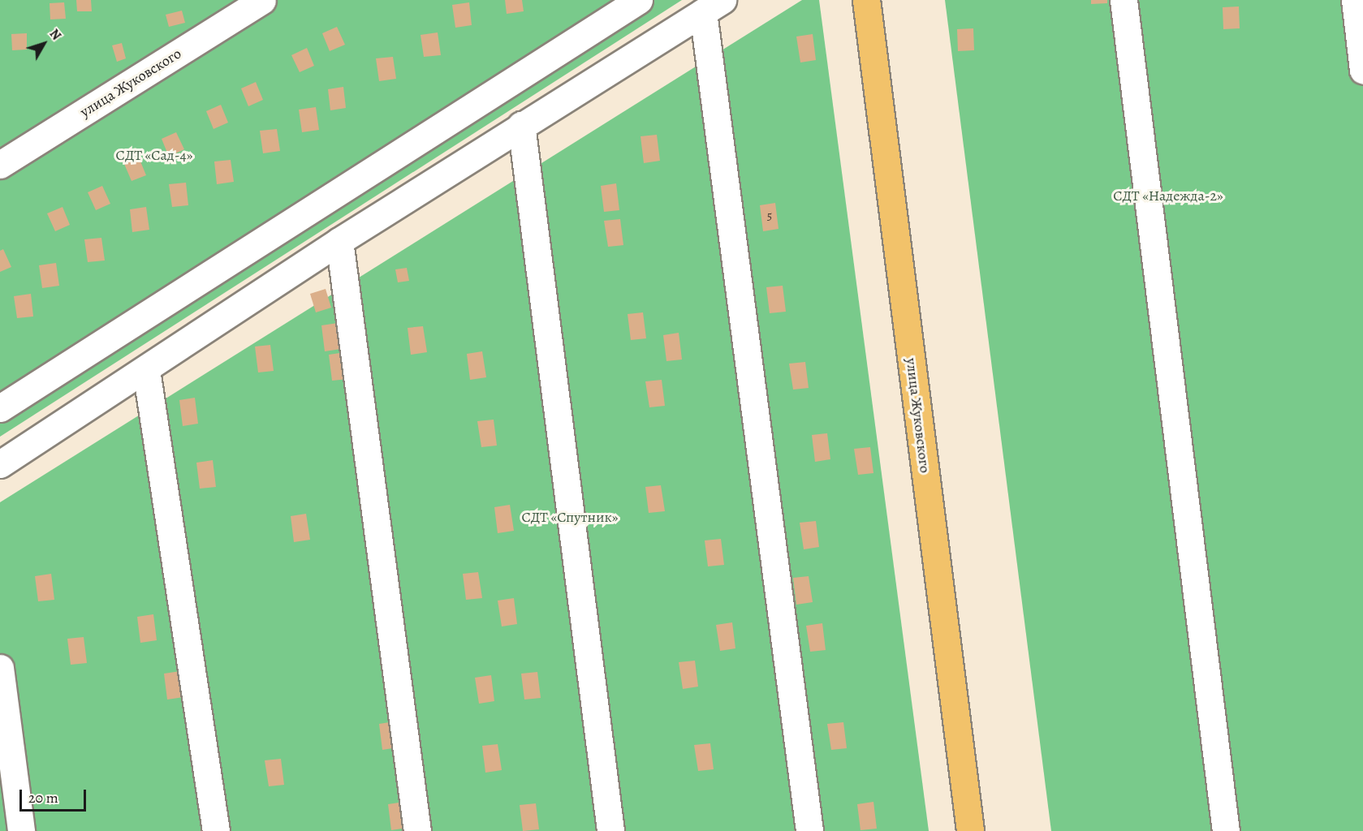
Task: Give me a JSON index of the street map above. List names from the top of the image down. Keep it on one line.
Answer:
{"streets":{"main road":["улица Жуковского"]},"parks":["СДТ «Сад-4»","СДТ «Надежда-2»","СДТ «Спутник»"],"house_numbers":["5"],"scale_bar":"20 m","north":"top right"}
